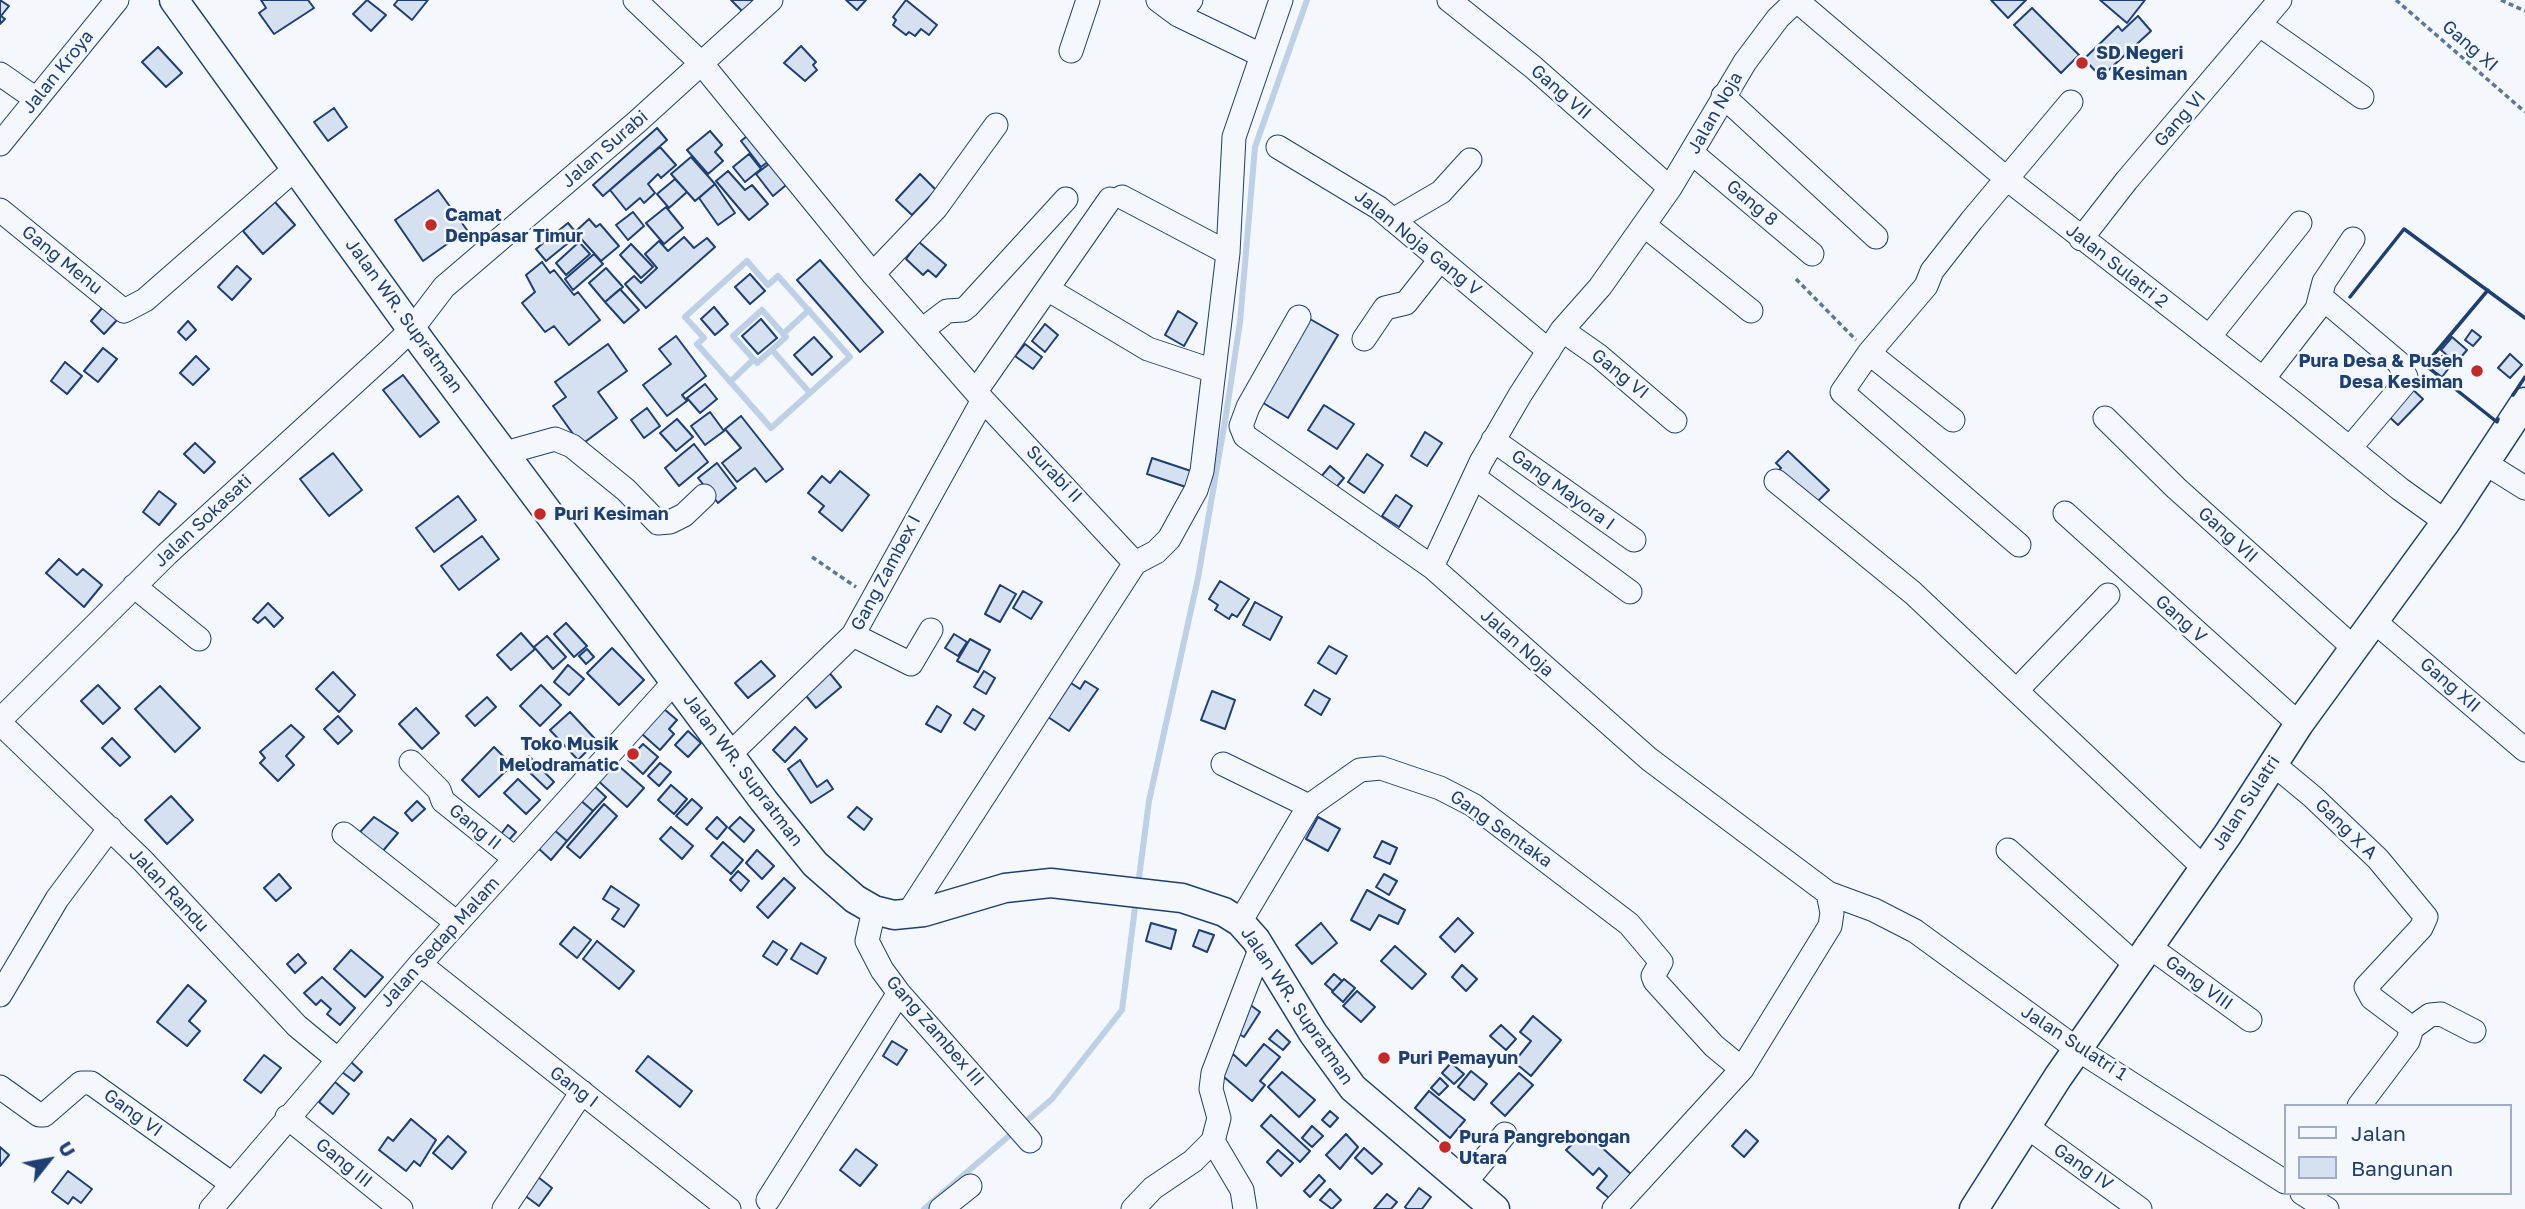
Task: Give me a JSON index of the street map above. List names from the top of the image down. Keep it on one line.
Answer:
{"streets":{"main road":["Jalan WR. Supratman","Jalan Sulatri"],"street":["Jalan Kroya","Gang VII","Jalan Noja","Gang VI","Jalan Surabi","Gang 8","Jalan Noja Gang V","Gang Menu","Jalan Sulatri 2","Surabi II","Gang Mayora I","Jalan Sokasati","Gang Zambex I","Gang V","Gang XII","Gang II","Gang Sentaka","Gang X A","Jalan Randu","Jalan Sedap Malam","Gang VIII","Gang Zambex III","Jalan Sulatri 1","Gang I","Gang III","Gang IV"],"path":["Gang XI"]},"crossings":[["Gang VII","Jalan Noja"],["Gang VII","Jalan Sulatri"],["Jalan Noja","Gang VI"],["Jalan Noja","Gang 8"],["Jalan Noja","Jalan Noja Gang V"],["Jalan Noja","Jalan Sulatri 2"],["Jalan Noja","Gang Mayora I"],["Jalan Noja","Jalan Sulatri 1"],["Gang VI","Jalan Sulatri 2"],["Gang VI","Jalan Sedap Malam"],["Jalan Surabi","Jalan WR. Supratman"],["Jalan Surabi","Surabi II"],["Jalan Surabi","Jalan Sokasati"],["Gang Menu","Jalan WR. Supratman"],["Jalan Sulatri 2","Jalan Sulatri"],["Jalan WR. Supratman","Jalan Sokasati"],["Jalan WR. Supratman","Gang Zambex I"],["Jalan WR. Supratman","Gang Sentaka"],["Jalan WR. Supratman","Jalan Sedap Malam"],["Jalan WR. Supratman","Gang Zambex III"],["Surabi II","Gang Zambex I"],["Jalan Sokasati","Jalan Randu"],["Gang V","Jalan Sulatri"],["Gang XII","Jalan Sulatri"],["Jalan Sulatri","Gang X A"],["Jalan Sulatri","Gang VIII"],["Jalan Sulatri","Jalan Sulatri 1"],["Jalan Sulatri","Gang IV"],["Gang II","Jalan Sedap Malam"],["Jalan Randu","Jalan Sedap Malam"],["Jalan Sedap Malam","Gang I"],["Jalan Sedap Malam","Gang III"]],"places":["SD Negeri 6 Kesiman","Camat Denpasar Timur","Pura Desa & Puseh Desa Kesiman","Puri Kesiman","Toko Musik Melodramatic","Puri Pemayun","Pura Pangrebongan Utara"],"legend":["Jalan","Bangunan"],"north":"top right"}
